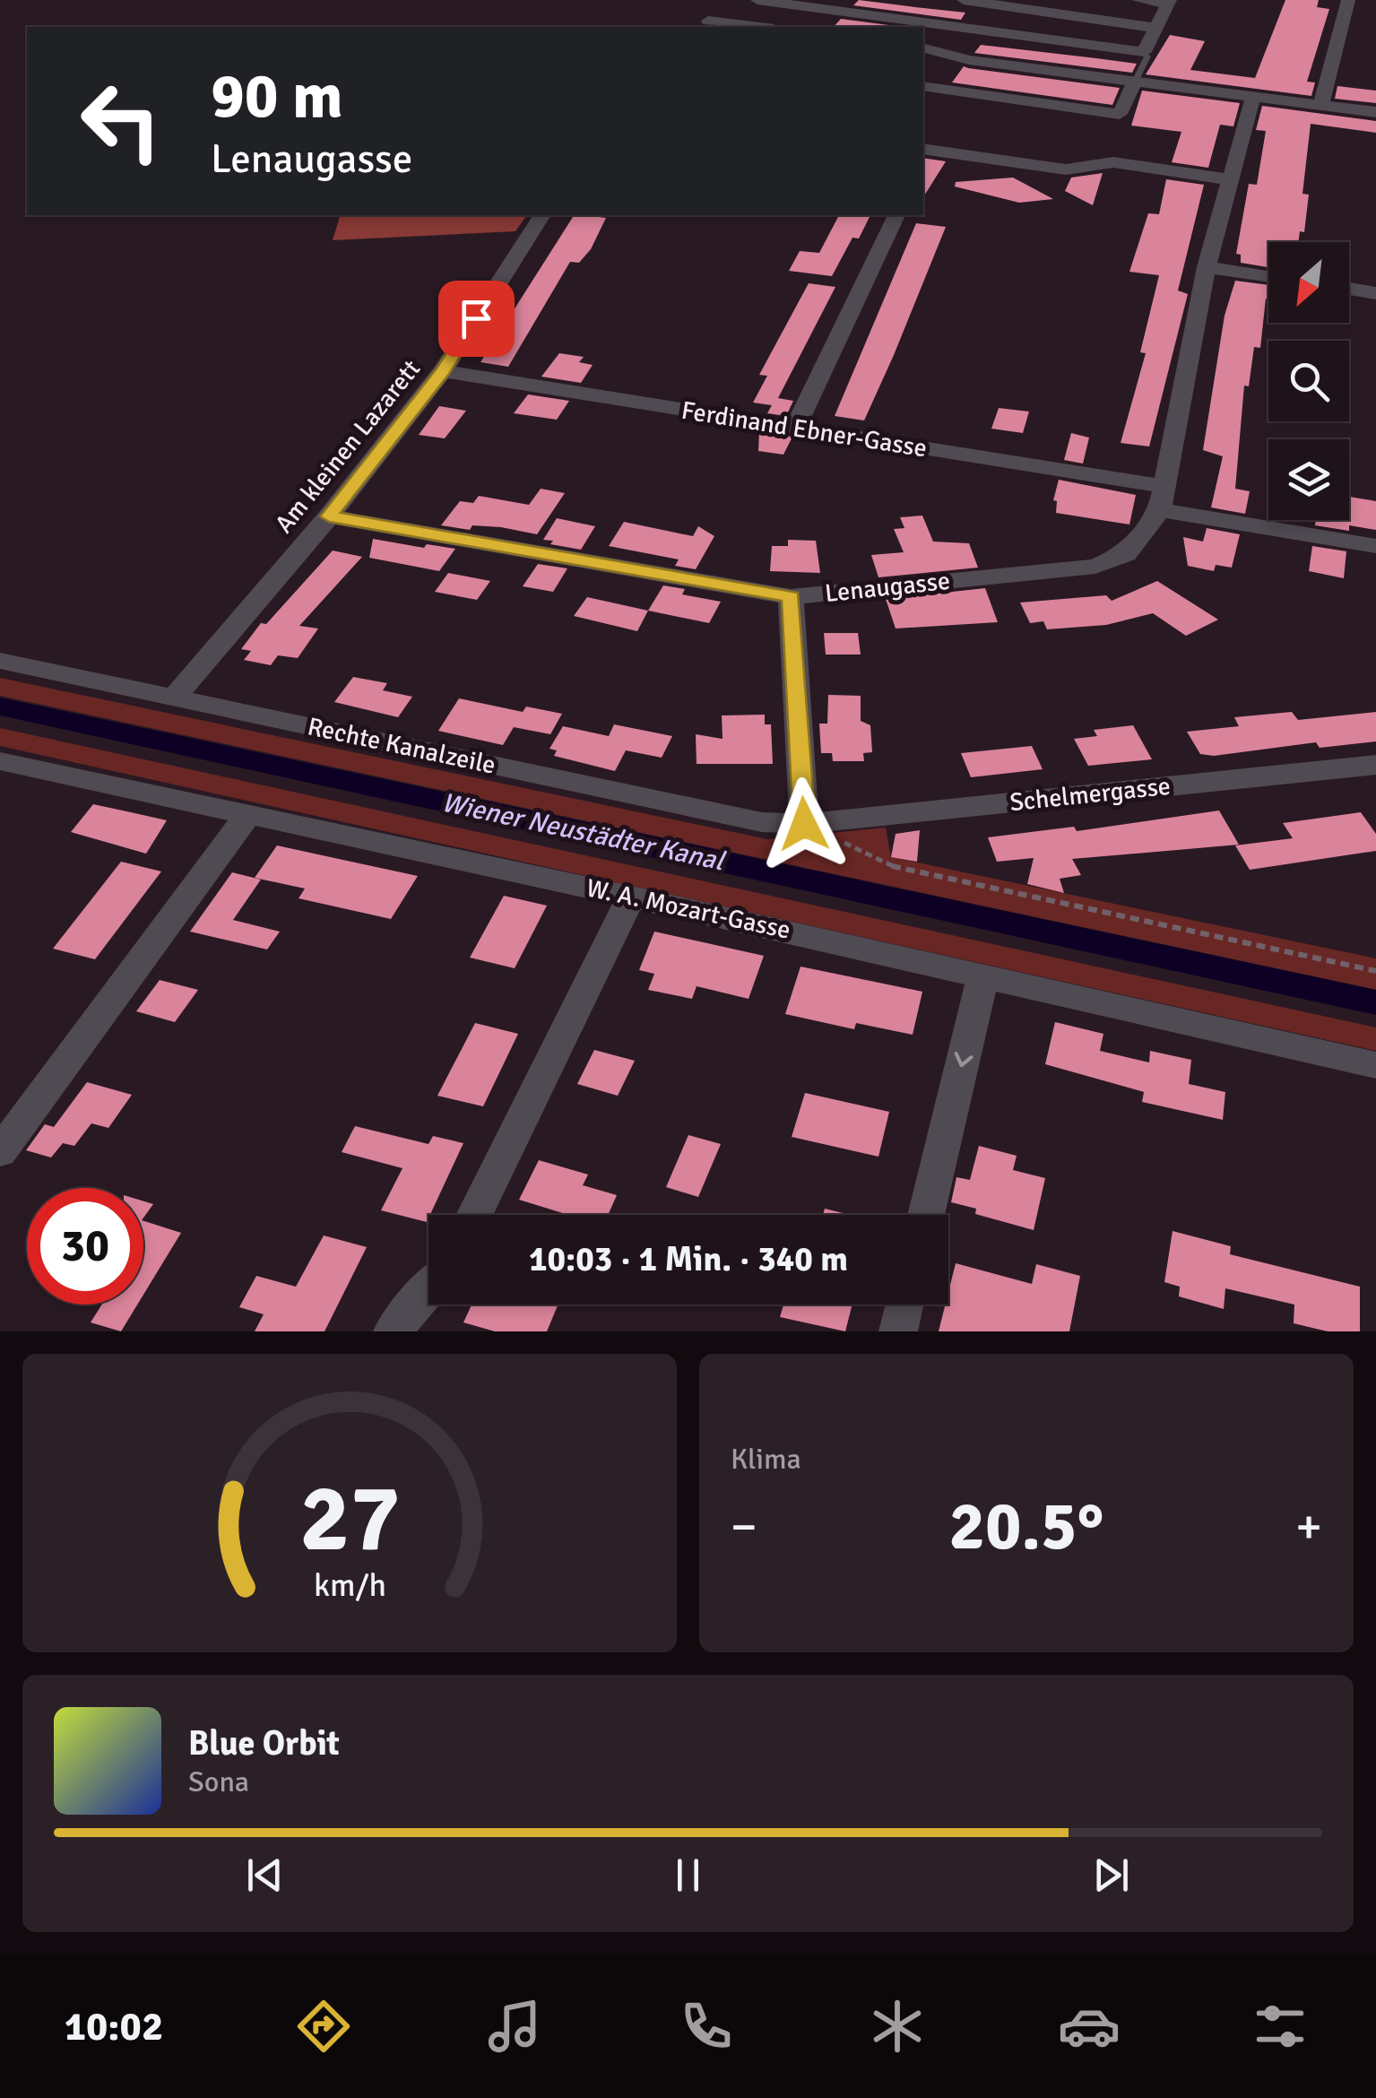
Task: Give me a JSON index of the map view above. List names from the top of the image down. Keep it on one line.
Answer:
{"streets":{"street":["Ferdinand Ebner-Gasse","Am kleinen Lazarett","Lenaugasse","Rechte Kanalzeile","Schelmergasse","W. A. Mozart-Gasse"]},"crossings":[["Ferdinand Ebner-Gasse","Am kleinen Lazarett"],["Ferdinand Ebner-Gasse","Lenaugasse"],["Am kleinen Lazarett","Lenaugasse"],["Am kleinen Lazarett","Rechte Kanalzeile"],["Rechte Kanalzeile","Schelmergasse"]],"water":["Wiener Neustädter Kanal"],"north":"bottom left","page":{"turn":["90 m","Lenaugasse"],"limit":"30","trip":"10:03 · 1 Min. · 340 m","tile":"Klima","heat":["−","20.5°","+"],"song":["Blue Orbit","Sona"],"tabs":"10:02","gauge":["27","km/h"]}}
